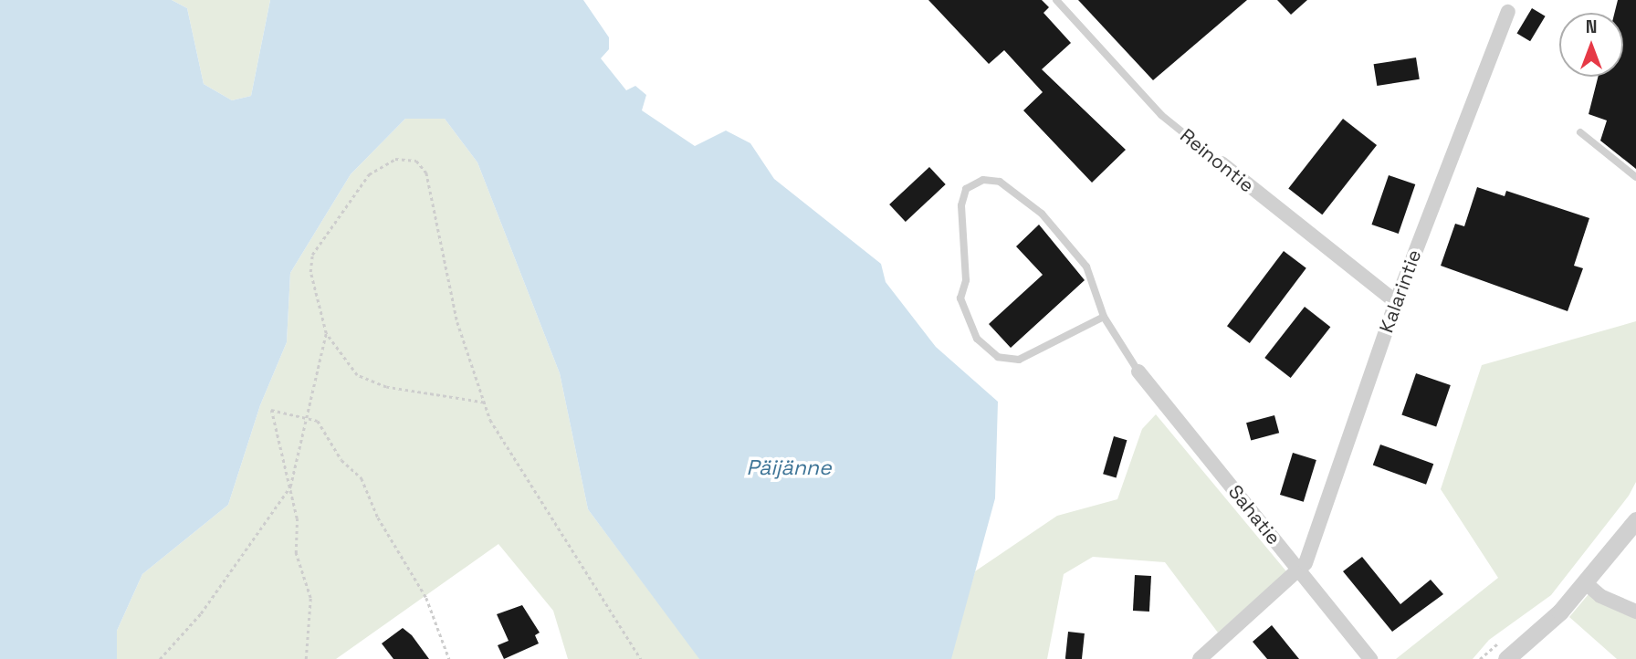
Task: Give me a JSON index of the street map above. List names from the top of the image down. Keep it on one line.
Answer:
{"streets":{"street":["Reinontie","Kalarintie","Sahatie"]},"crossings":[["Reinontie","Kalarintie"],["Kalarintie","Sahatie"]],"water":["Päijänne"],"north":"top"}
